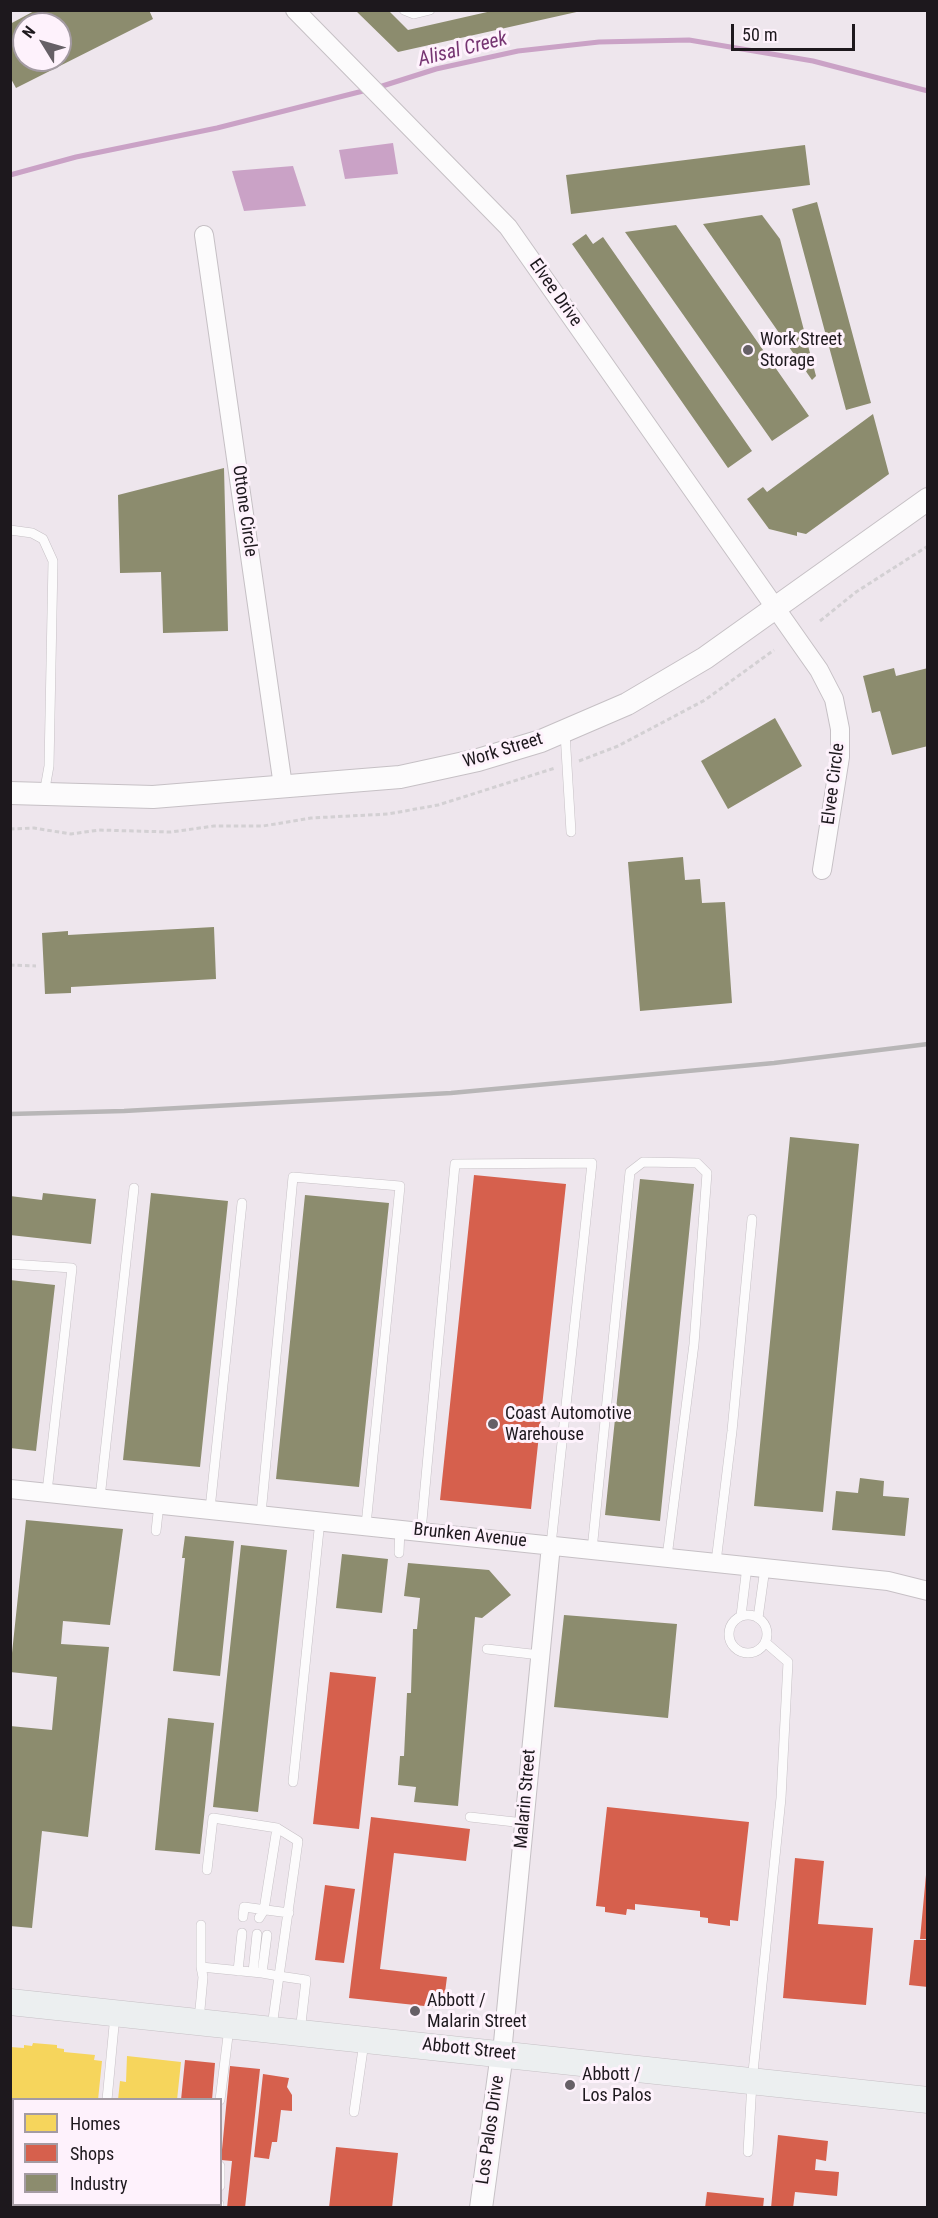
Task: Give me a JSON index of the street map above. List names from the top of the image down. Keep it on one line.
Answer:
{"streets":{"main road":["Abbott Street"],"street":["Elvee Drive","Ottone Circle","Work Street","Elvee Circle","Brunken Avenue","Malarin Street","Los Palos Drive"]},"crossings":[["Elvee Drive","Work Street"],["Elvee Drive","Elvee Circle"],["Ottone Circle","Work Street"],["Work Street","Elvee Circle"],["Brunken Avenue","Malarin Street"],["Malarin Street","Abbott Street"],["Malarin Street","Los Palos Drive"],["Abbott Street","Los Palos Drive"]],"water":["Alisal Creek"],"places":["Work Street Storage","Coast Automotive Warehouse","Abbott / Malarin Street","Abbott / Los Palos"],"legend":["Homes","Shops","Industry"],"scale_bar":"50 m","north":"top left"}
